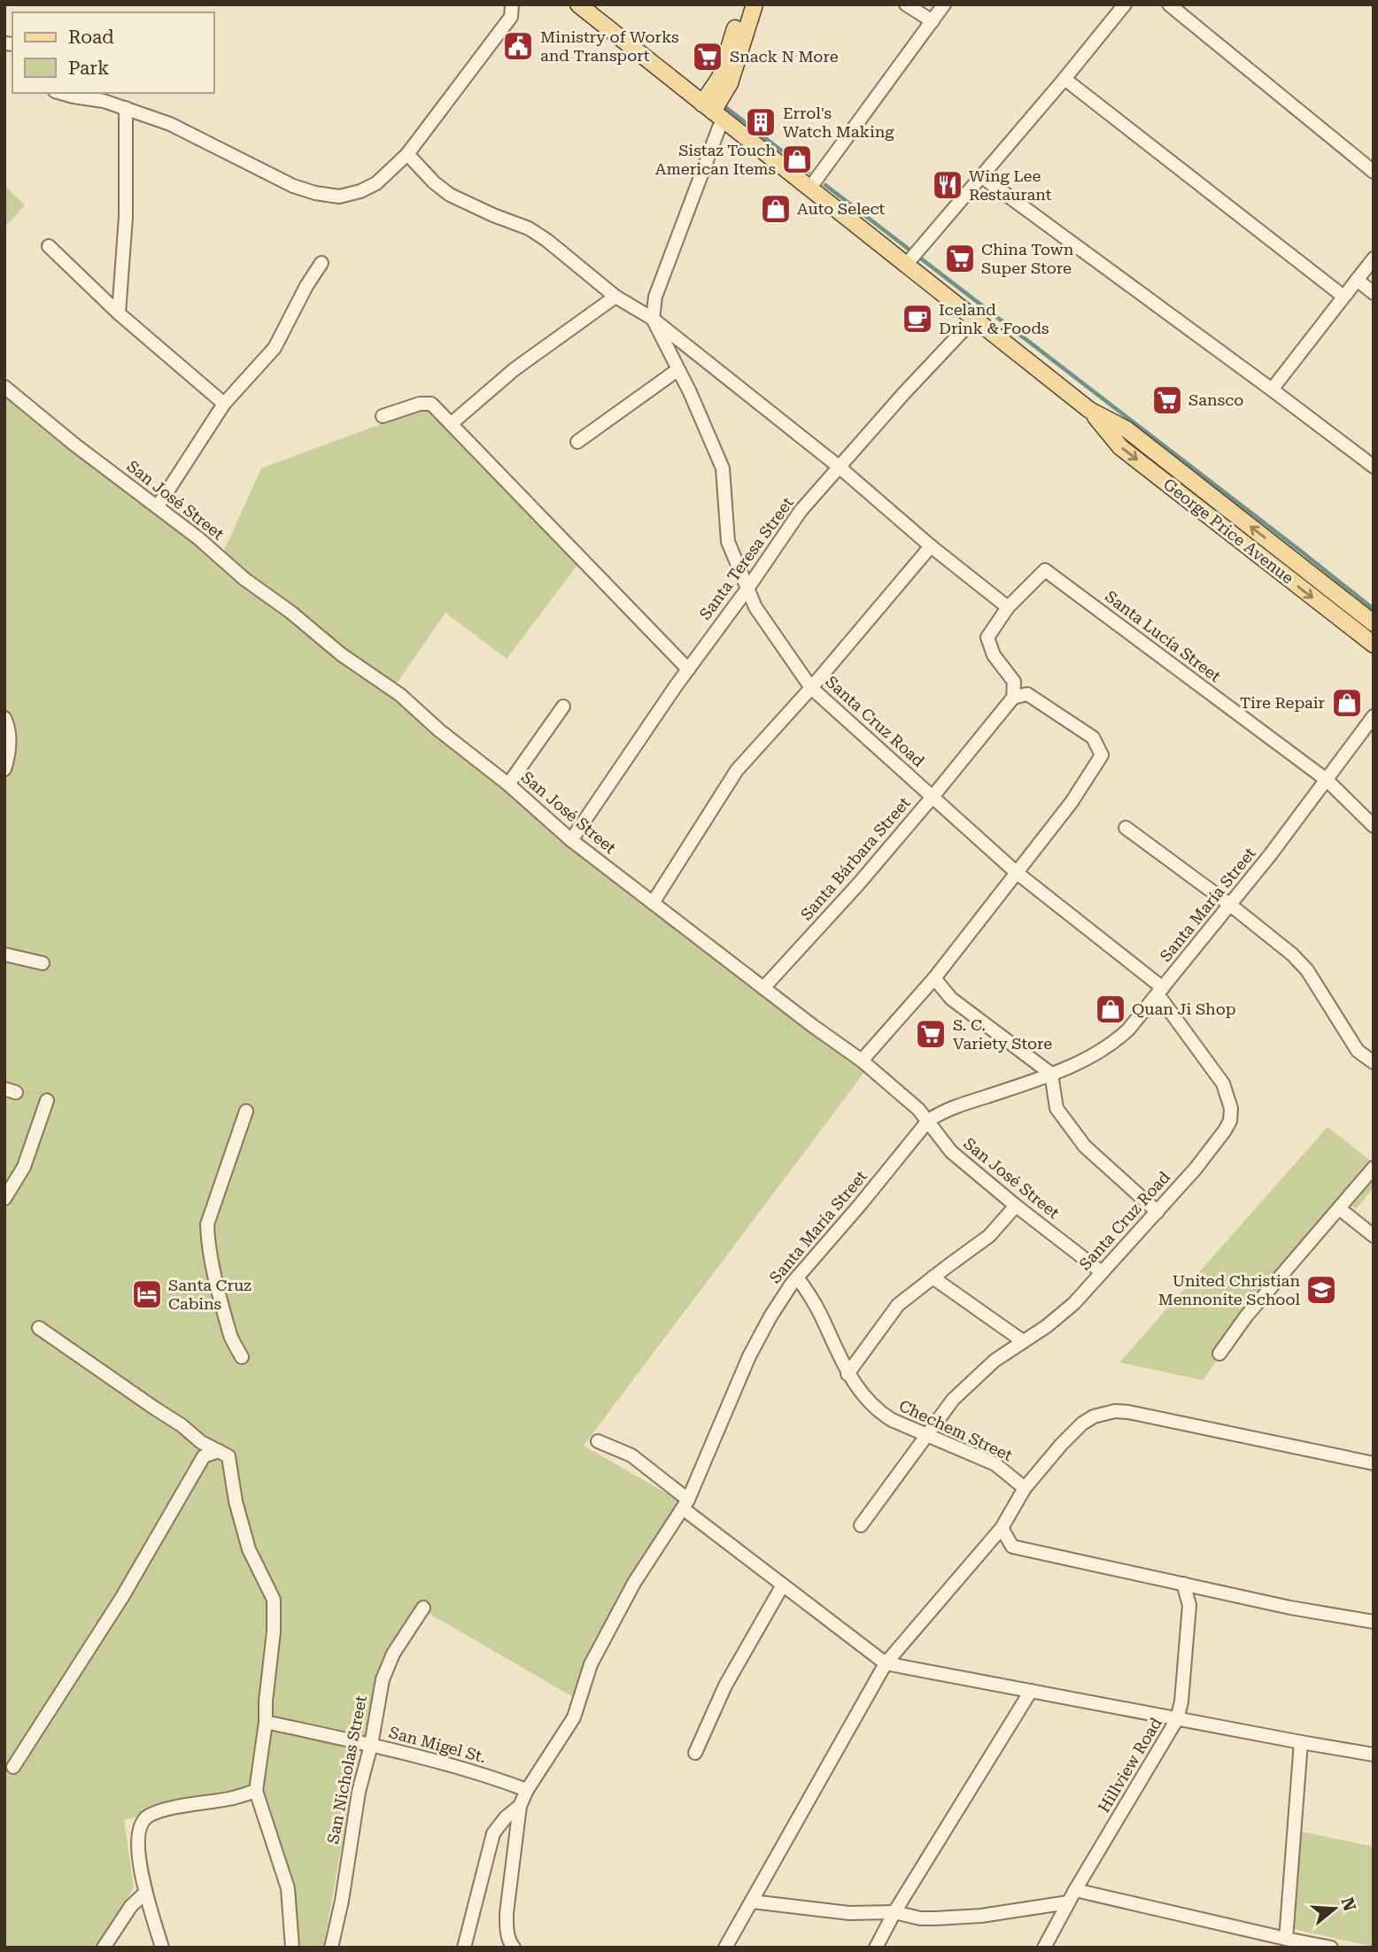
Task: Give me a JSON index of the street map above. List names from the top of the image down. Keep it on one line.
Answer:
{"streets":{"main road":["George Price Avenue"],"street":["San José Street","Santa Teresa Street","Santa Lucía Street","Santa Cruz Road","Santa Bárbara Street","Santa María Street","Chechem Street","San Migel St.","Hillview Road","San Nicholas Street"]},"crossings":[["San José Street","Santa Teresa Street"],["San José Street","Santa Cruz Road"],["San José Street","Santa Bárbara Street"],["San José Street","Santa María Street"],["George Price Avenue","Santa Teresa Street"],["Santa Teresa Street","Santa Cruz Road"],["Santa Lucía Street","Santa María Street"],["Santa Cruz Road","Santa Bárbara Street"],["Santa Cruz Road","Santa María Street"],["Santa Cruz Road","Chechem Street"],["Santa María Street","Chechem Street"],["Santa María Street","San Migel St."],["San Migel St.","San Nicholas Street"]],"places":{"public building":["Ministry of Works and Transport"],"supermarket":["Snack N More","China Town Super Store","Sansco","S. C. Variety Store"],"building":["Errol's Watch Making"],"shop":["Sistaz Touch American Items","Auto Select","Tire Repair","Quan Ji Shop"],"restaurant":["Wing Lee Restaurant"],"cafe":["Iceland Drink & Foods"],"school or university":["United Christian Mennonite School"],"hotel":["Santa Cruz Cabins"]},"legend":["Road","Park"],"north":"right"}
